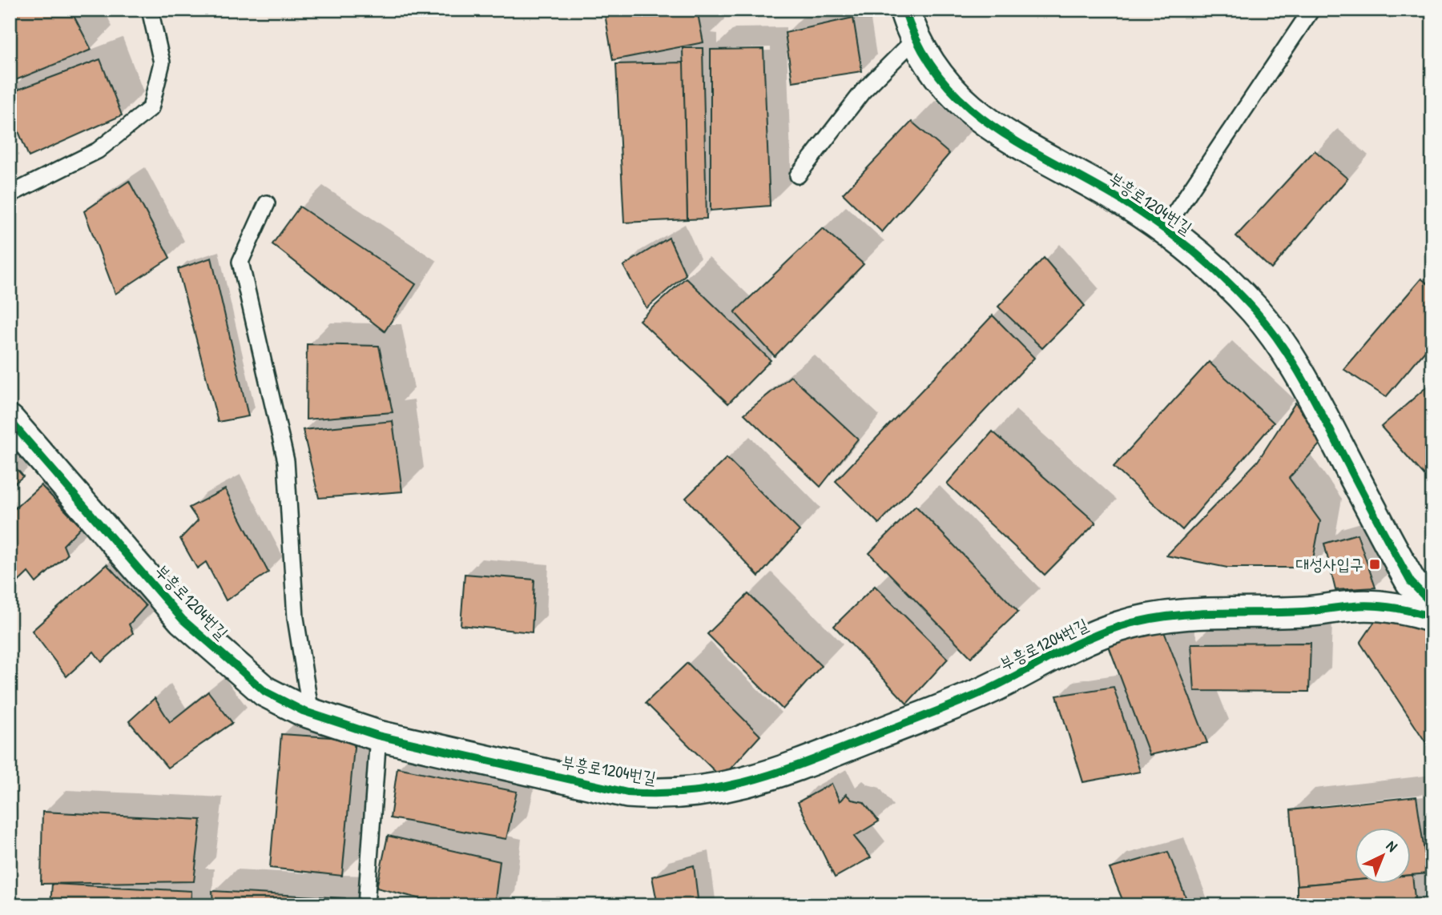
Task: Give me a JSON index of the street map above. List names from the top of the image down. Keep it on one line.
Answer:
{"streets":{"street":["부흥로1204번길"]},"places":{"transit":["대성사입구"]},"north":"top right"}
